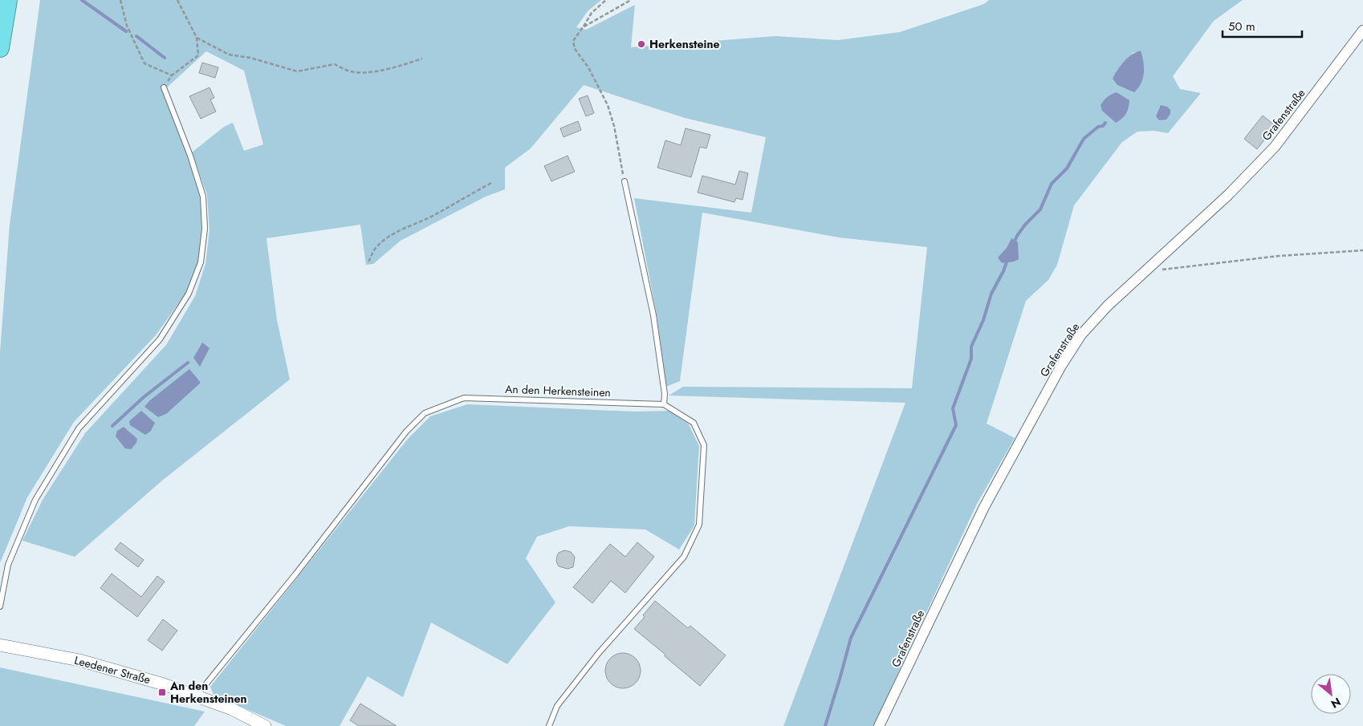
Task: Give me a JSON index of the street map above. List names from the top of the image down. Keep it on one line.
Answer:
{"streets":{"street":["Grafenstraße","Leedener Straße"],"lane":["An den Herkensteinen"]},"crossings":[["An den Herkensteinen","Leedener Straße"]],"places":{"other":["Herkensteine"],"transit":["An den Herkensteinen"]},"scale_bar":"50 m","north":"bottom right"}
